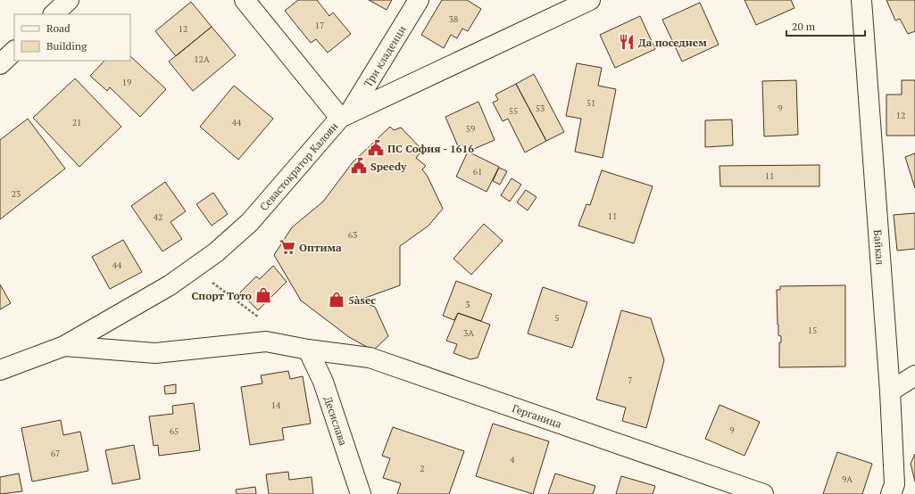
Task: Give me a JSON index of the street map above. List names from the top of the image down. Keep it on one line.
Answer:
{"streets":{"street":["Три кладенци","Севастократор Калоян","Байкал","Герганица","Десислава"]},"crossings":[["Три кладенци","Севастократор Калоян"],["Севастократор Калоян","Герганица"],["Севастократор Калоян","Десислава"],["Герганица","Десислава"]],"places":{"restaurant":["Да поседнем"],"public building":["ПС София - 1616","Speedy"],"supermarket":["Оптима"],"shop":["Спорт Тото","5àsec"]},"house_numbers":["38","17","12","12А","19","51","53","9","55","12","21","44","59","61","11","23","11","42","63","44","3","5","15","3A","7","14","9","65","67","4","2","9А"],"legend":["Road","Building"],"scale_bar":"20 m"}
